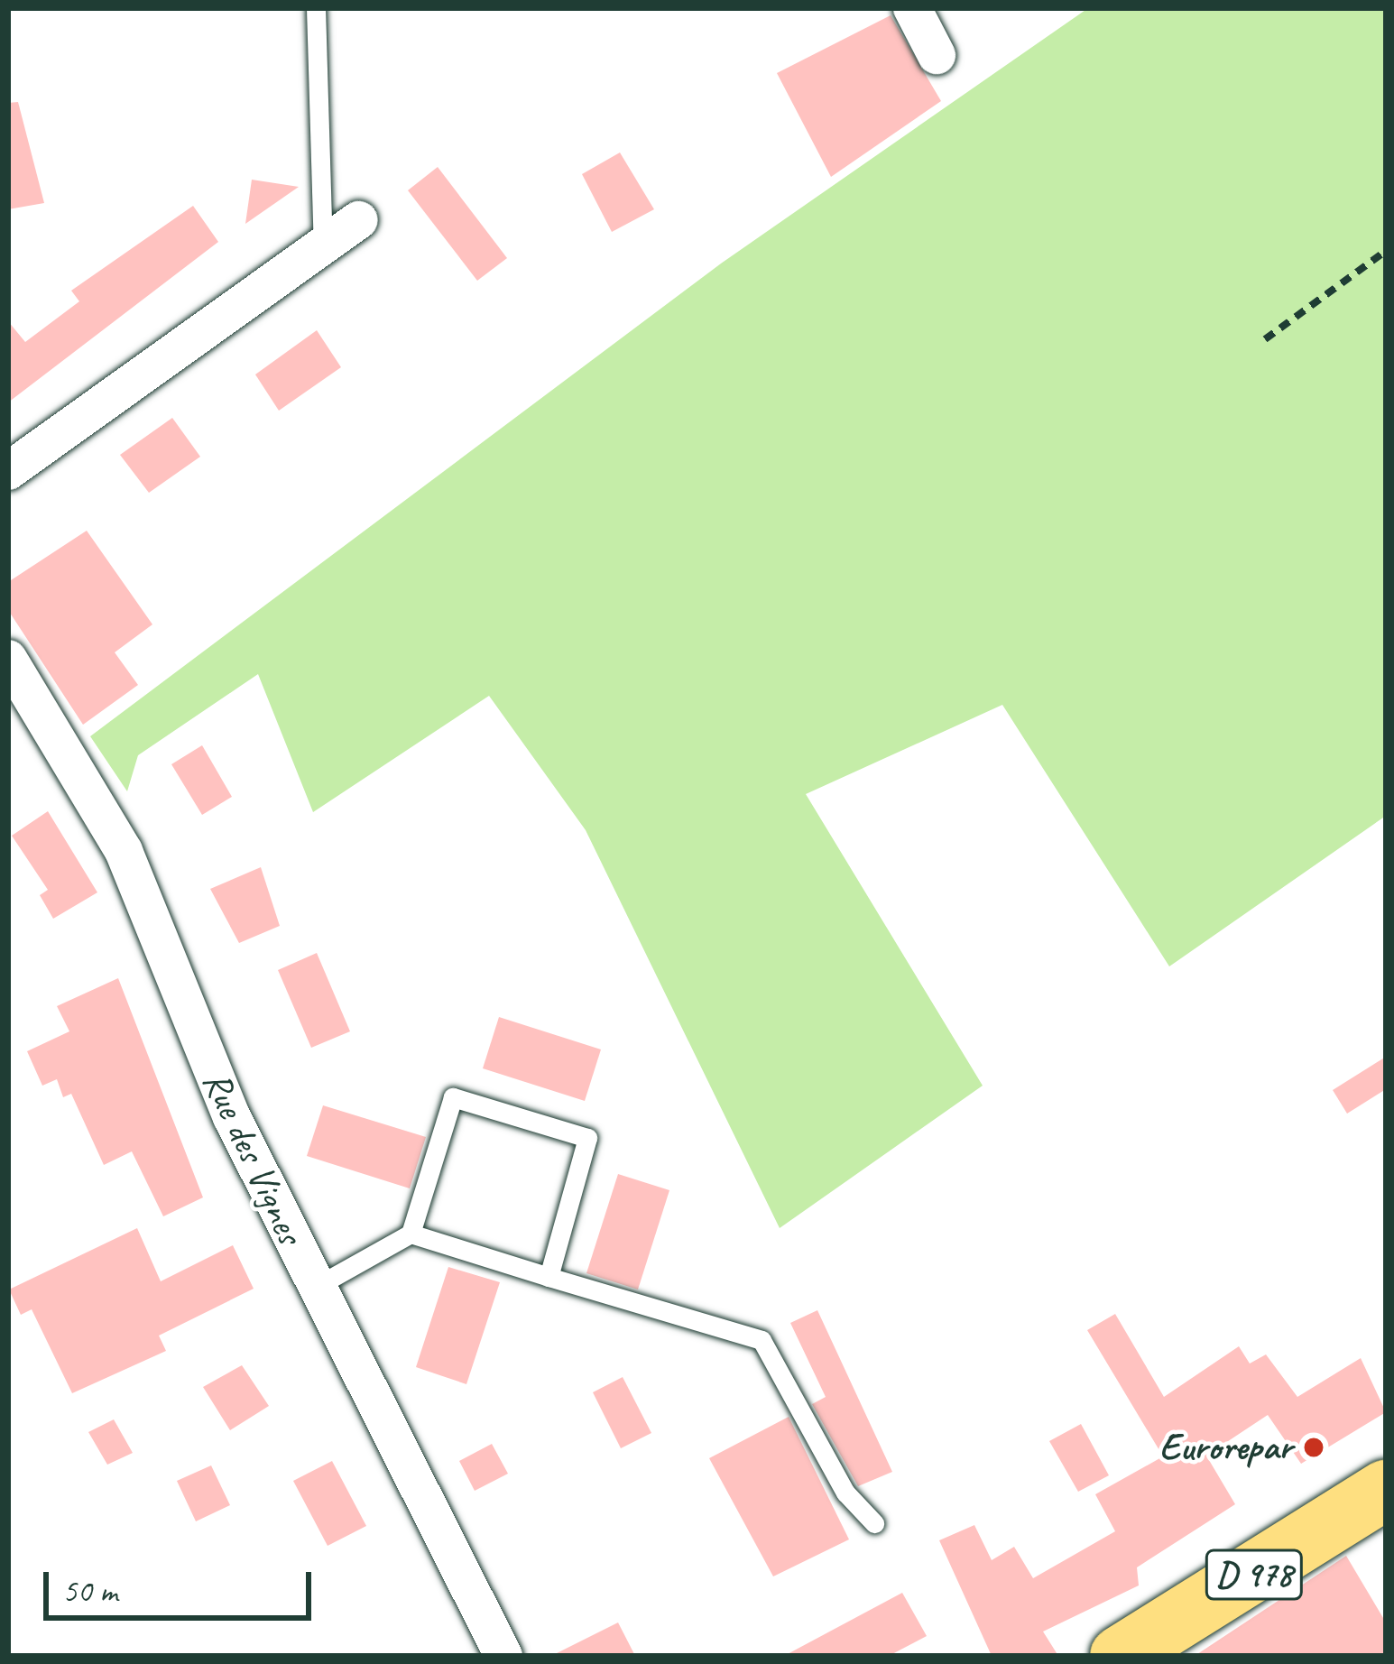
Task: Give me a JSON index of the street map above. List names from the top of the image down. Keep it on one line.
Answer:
{"streets":{"main road":["D 978"],"street":["Rue des Vignes"]},"places":["Eurorepar"],"scale_bar":"50 m"}
